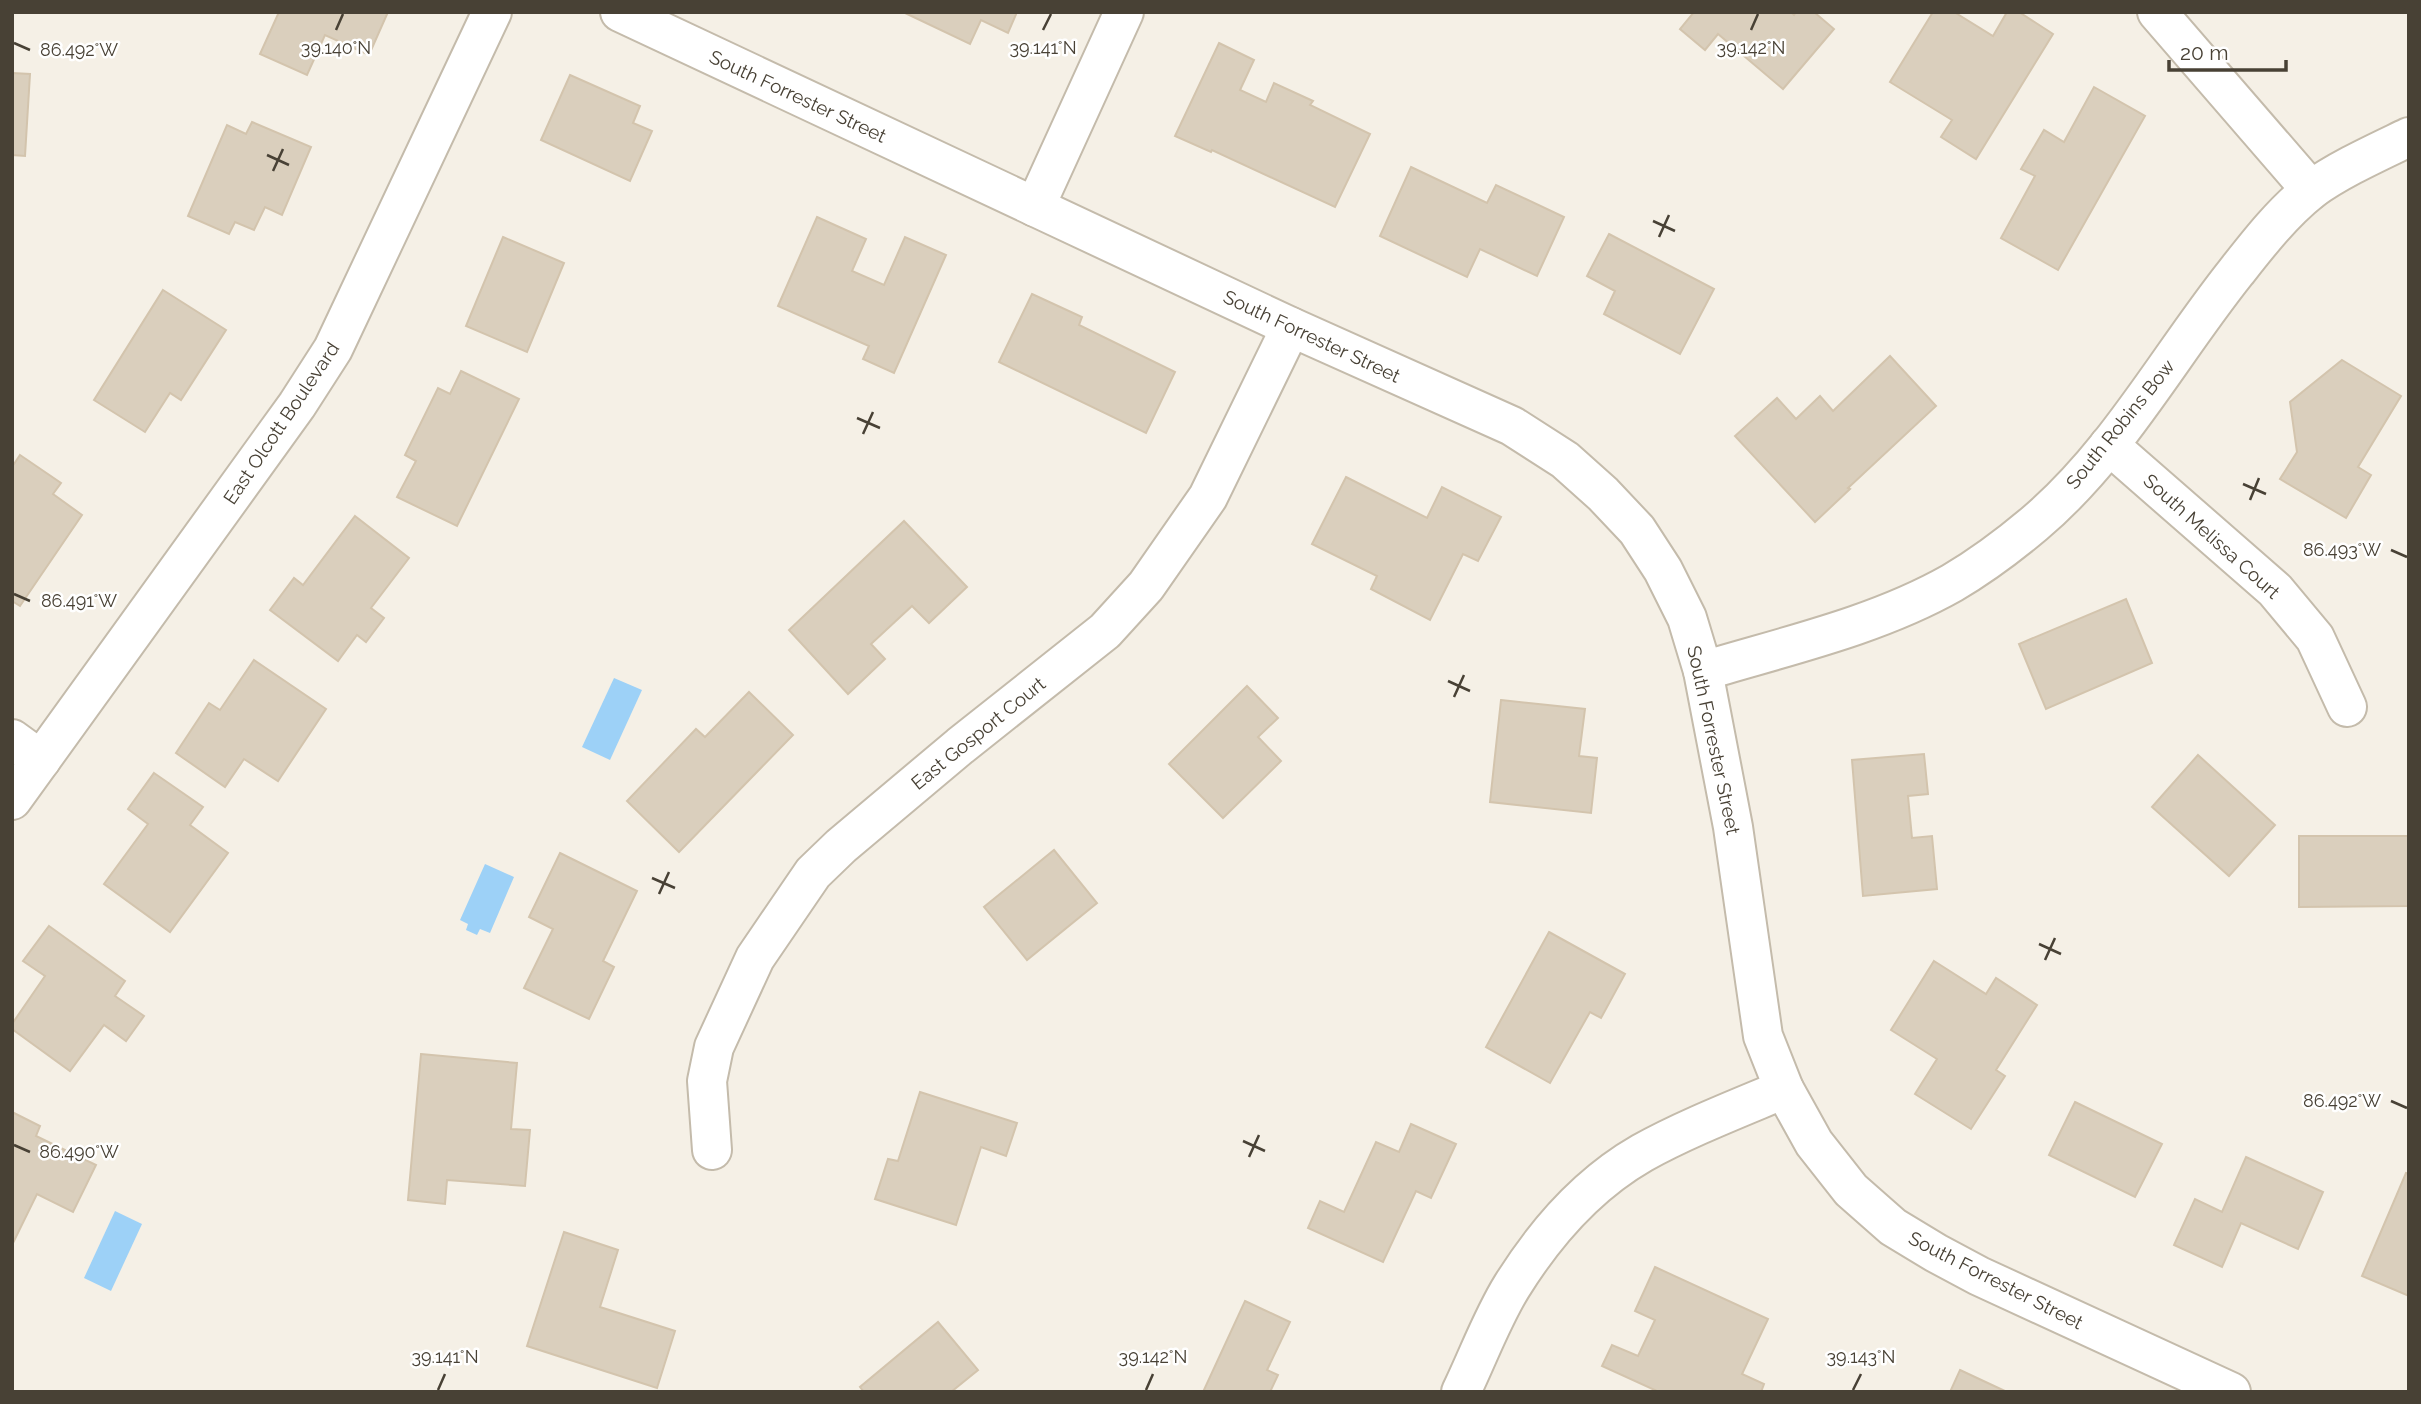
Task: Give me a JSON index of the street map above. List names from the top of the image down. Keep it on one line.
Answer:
{"streets":{"street":["South Forrester Street","East Olcott Boulevard","South Robins Bow","South Melissa Court","East Gosport Court"]},"crossings":[["South Forrester Street","South Robins Bow"],["South Forrester Street","East Gosport Court"],["South Robins Bow","South Melissa Court"]],"scale_bar":"20 m","coordinates":["39.140°N","39.141°N","39.142°N","86.492°W","86.493°W","86.491°W","86.490°W","39.143°N"]}
